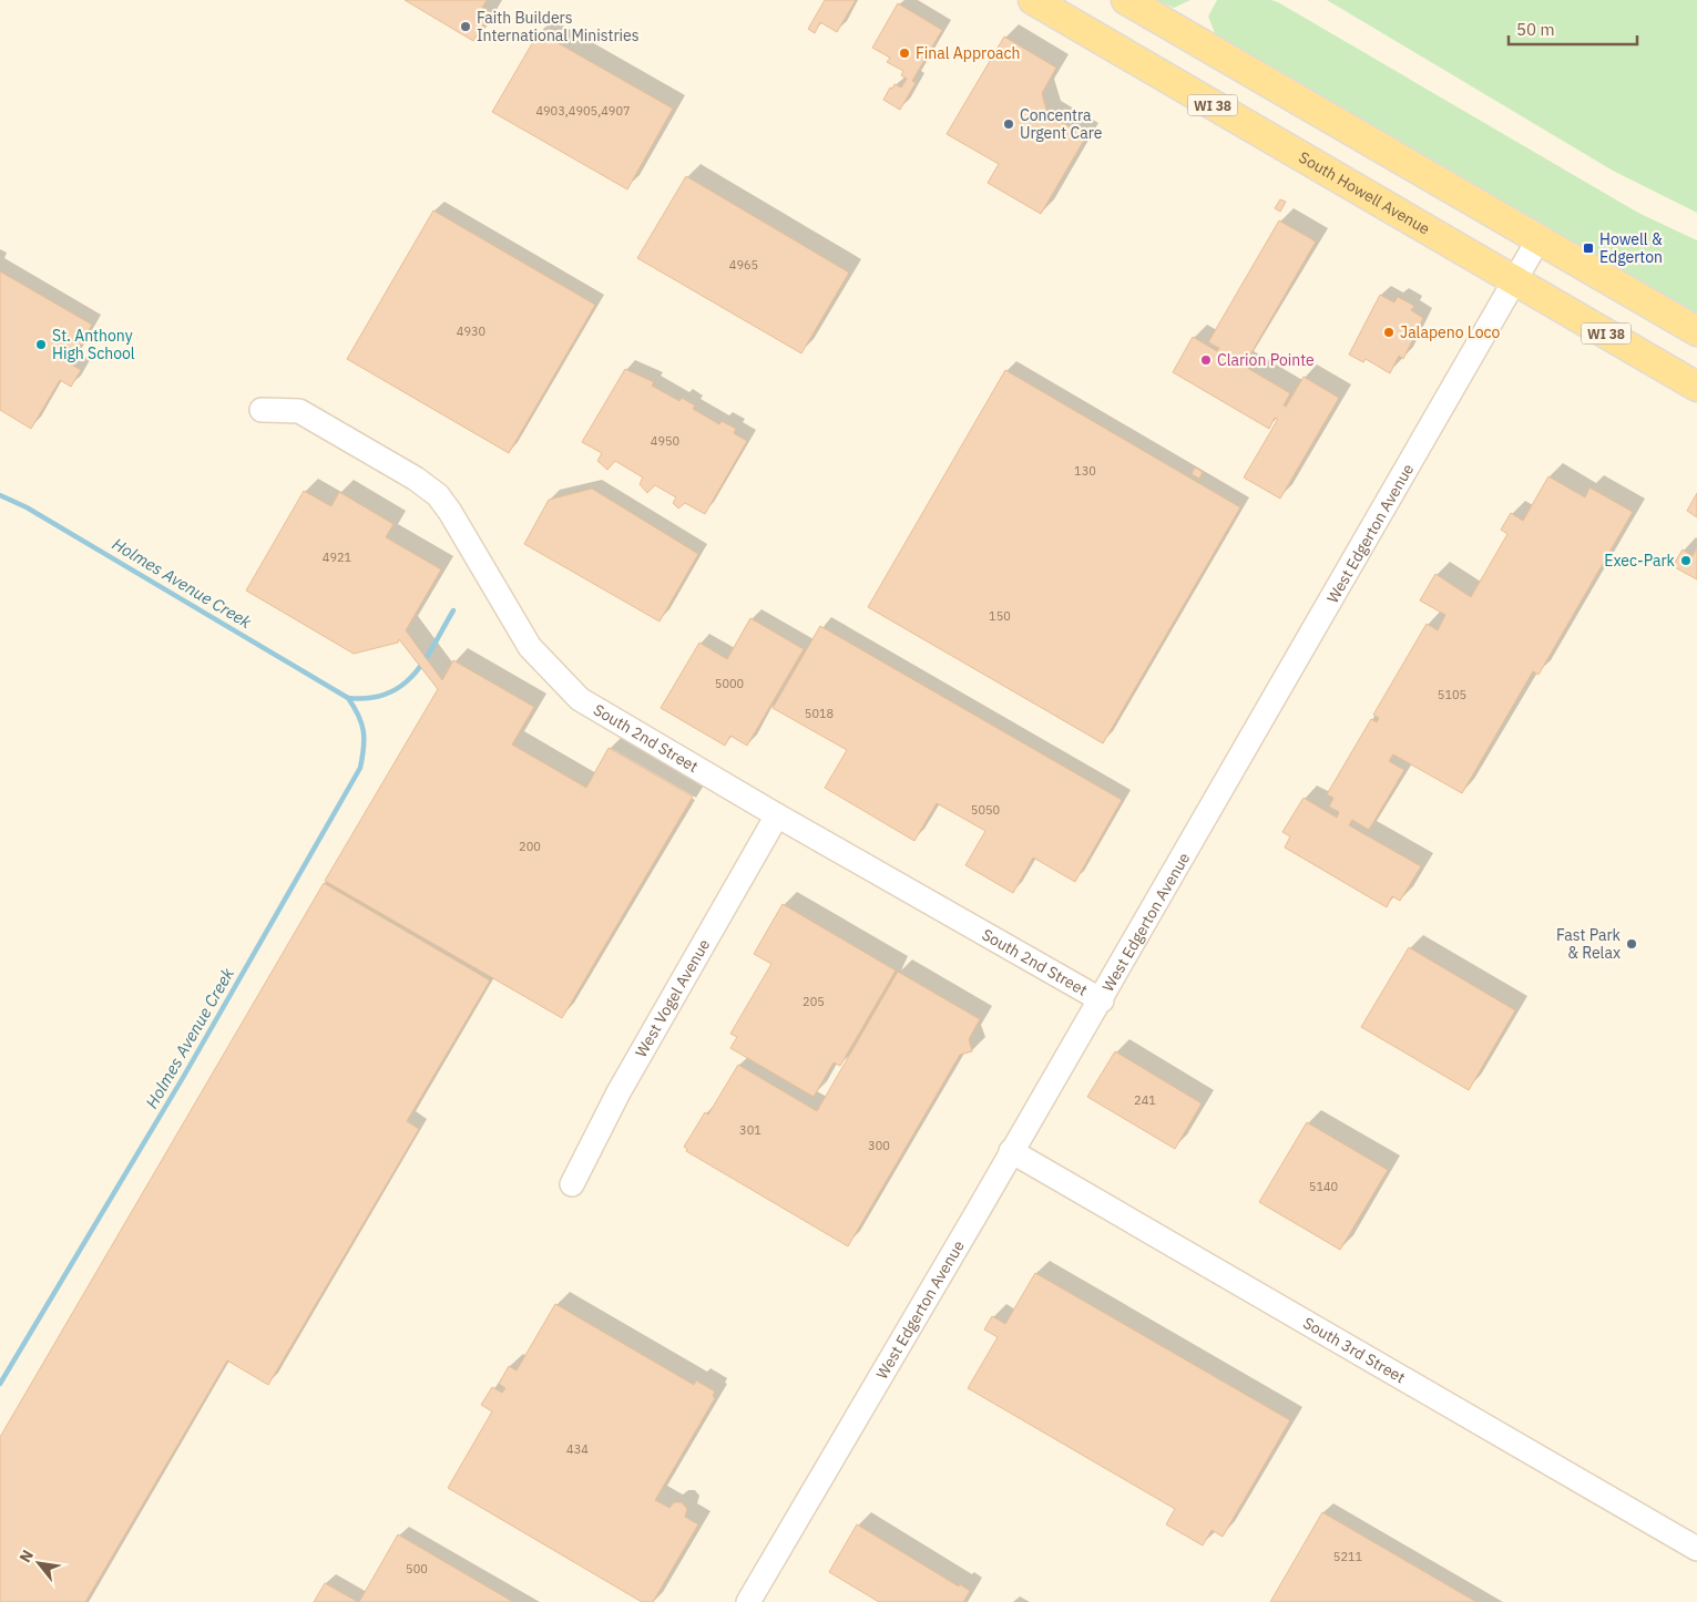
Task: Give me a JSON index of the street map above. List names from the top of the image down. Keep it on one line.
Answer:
{"streets":{"main road":["WI 38","South Howell Avenue"],"street":["West Edgerton Avenue","South 2nd Street","West Vogel Avenue","South 3rd Street"]},"crossings":[["South Howell Avenue","West Edgerton Avenue"],["West Edgerton Avenue","South 2nd Street"],["West Edgerton Avenue","South 3rd Street"],["South 2nd Street","West Vogel Avenue"]],"water":["Holmes Avenue Creek"],"places":{"other":["Faith Builders International Ministries","Final Approach","Concentra Urgent Care","Jalapeno Loco","St. Anthony High School","Clarion Pointe","Exec-Park","Fast Park & Relax"],"transit":["Howell & Edgerton"]},"house_numbers":["4903,4905,4907","4965","4930","4950","130","4921","150","5000","5105","5018","5050","200","205","241","301","300","5140","434","5211","500"],"scale_bar":"50 m","north":"top left"}
